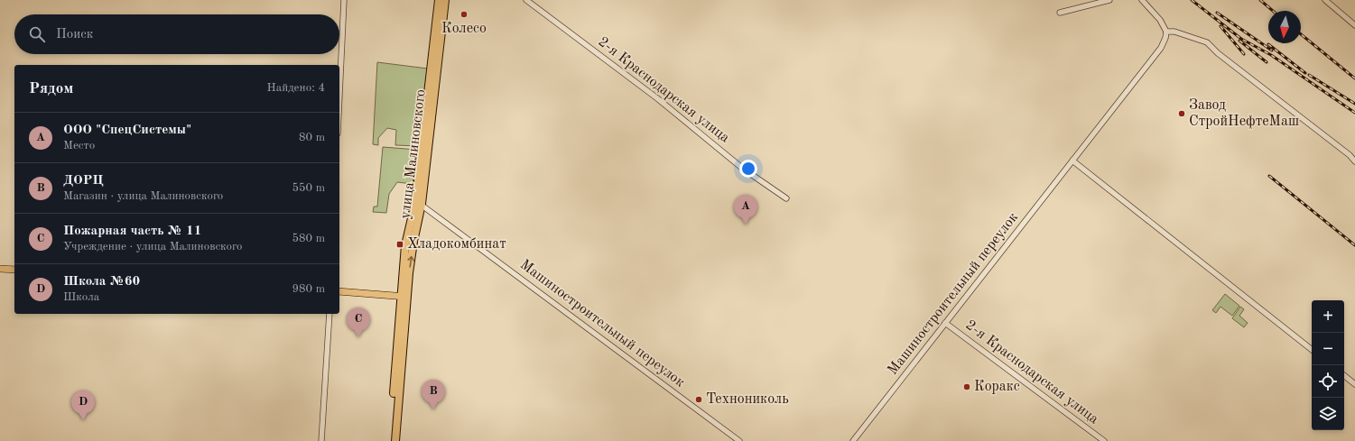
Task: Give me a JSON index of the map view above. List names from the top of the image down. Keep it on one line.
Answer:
{"streets":{"highway":["улица Малиновского"],"street":["2-я Краснодарская улица","Машиностроительный переулок"]},"crossings":[["2-я Краснодарская улица","Машиностроительный переулок"],["улица Малиновского","Машиностроительный переулок"]],"places":{"other":["Колесо","Завод СтройНефтеМаш","Коракс","Технониколь"],"transit":["Хладокомбинат"]},"north":"bottom","page":{"search":"Поиск","heading":["Рядом","Найдено: 4"],"list":[{"mark":"A","name":"ООО \"СпецСистемы\"","note":"Место","value":"80 m"},{"mark":"B","name":"ДОРЦ","note":"Магазин · улица Малиновского","value":"550 m"},{"mark":"C","name":"Пожарная часть № 11","note":"Учреждение · улица Малиновского","value":"580 m"},{"mark":"D","name":"Школа №60","note":"Школа","value":"980 m"}],"pins":["A","C","B","D"],"map_buttons":["+","−"]}}
